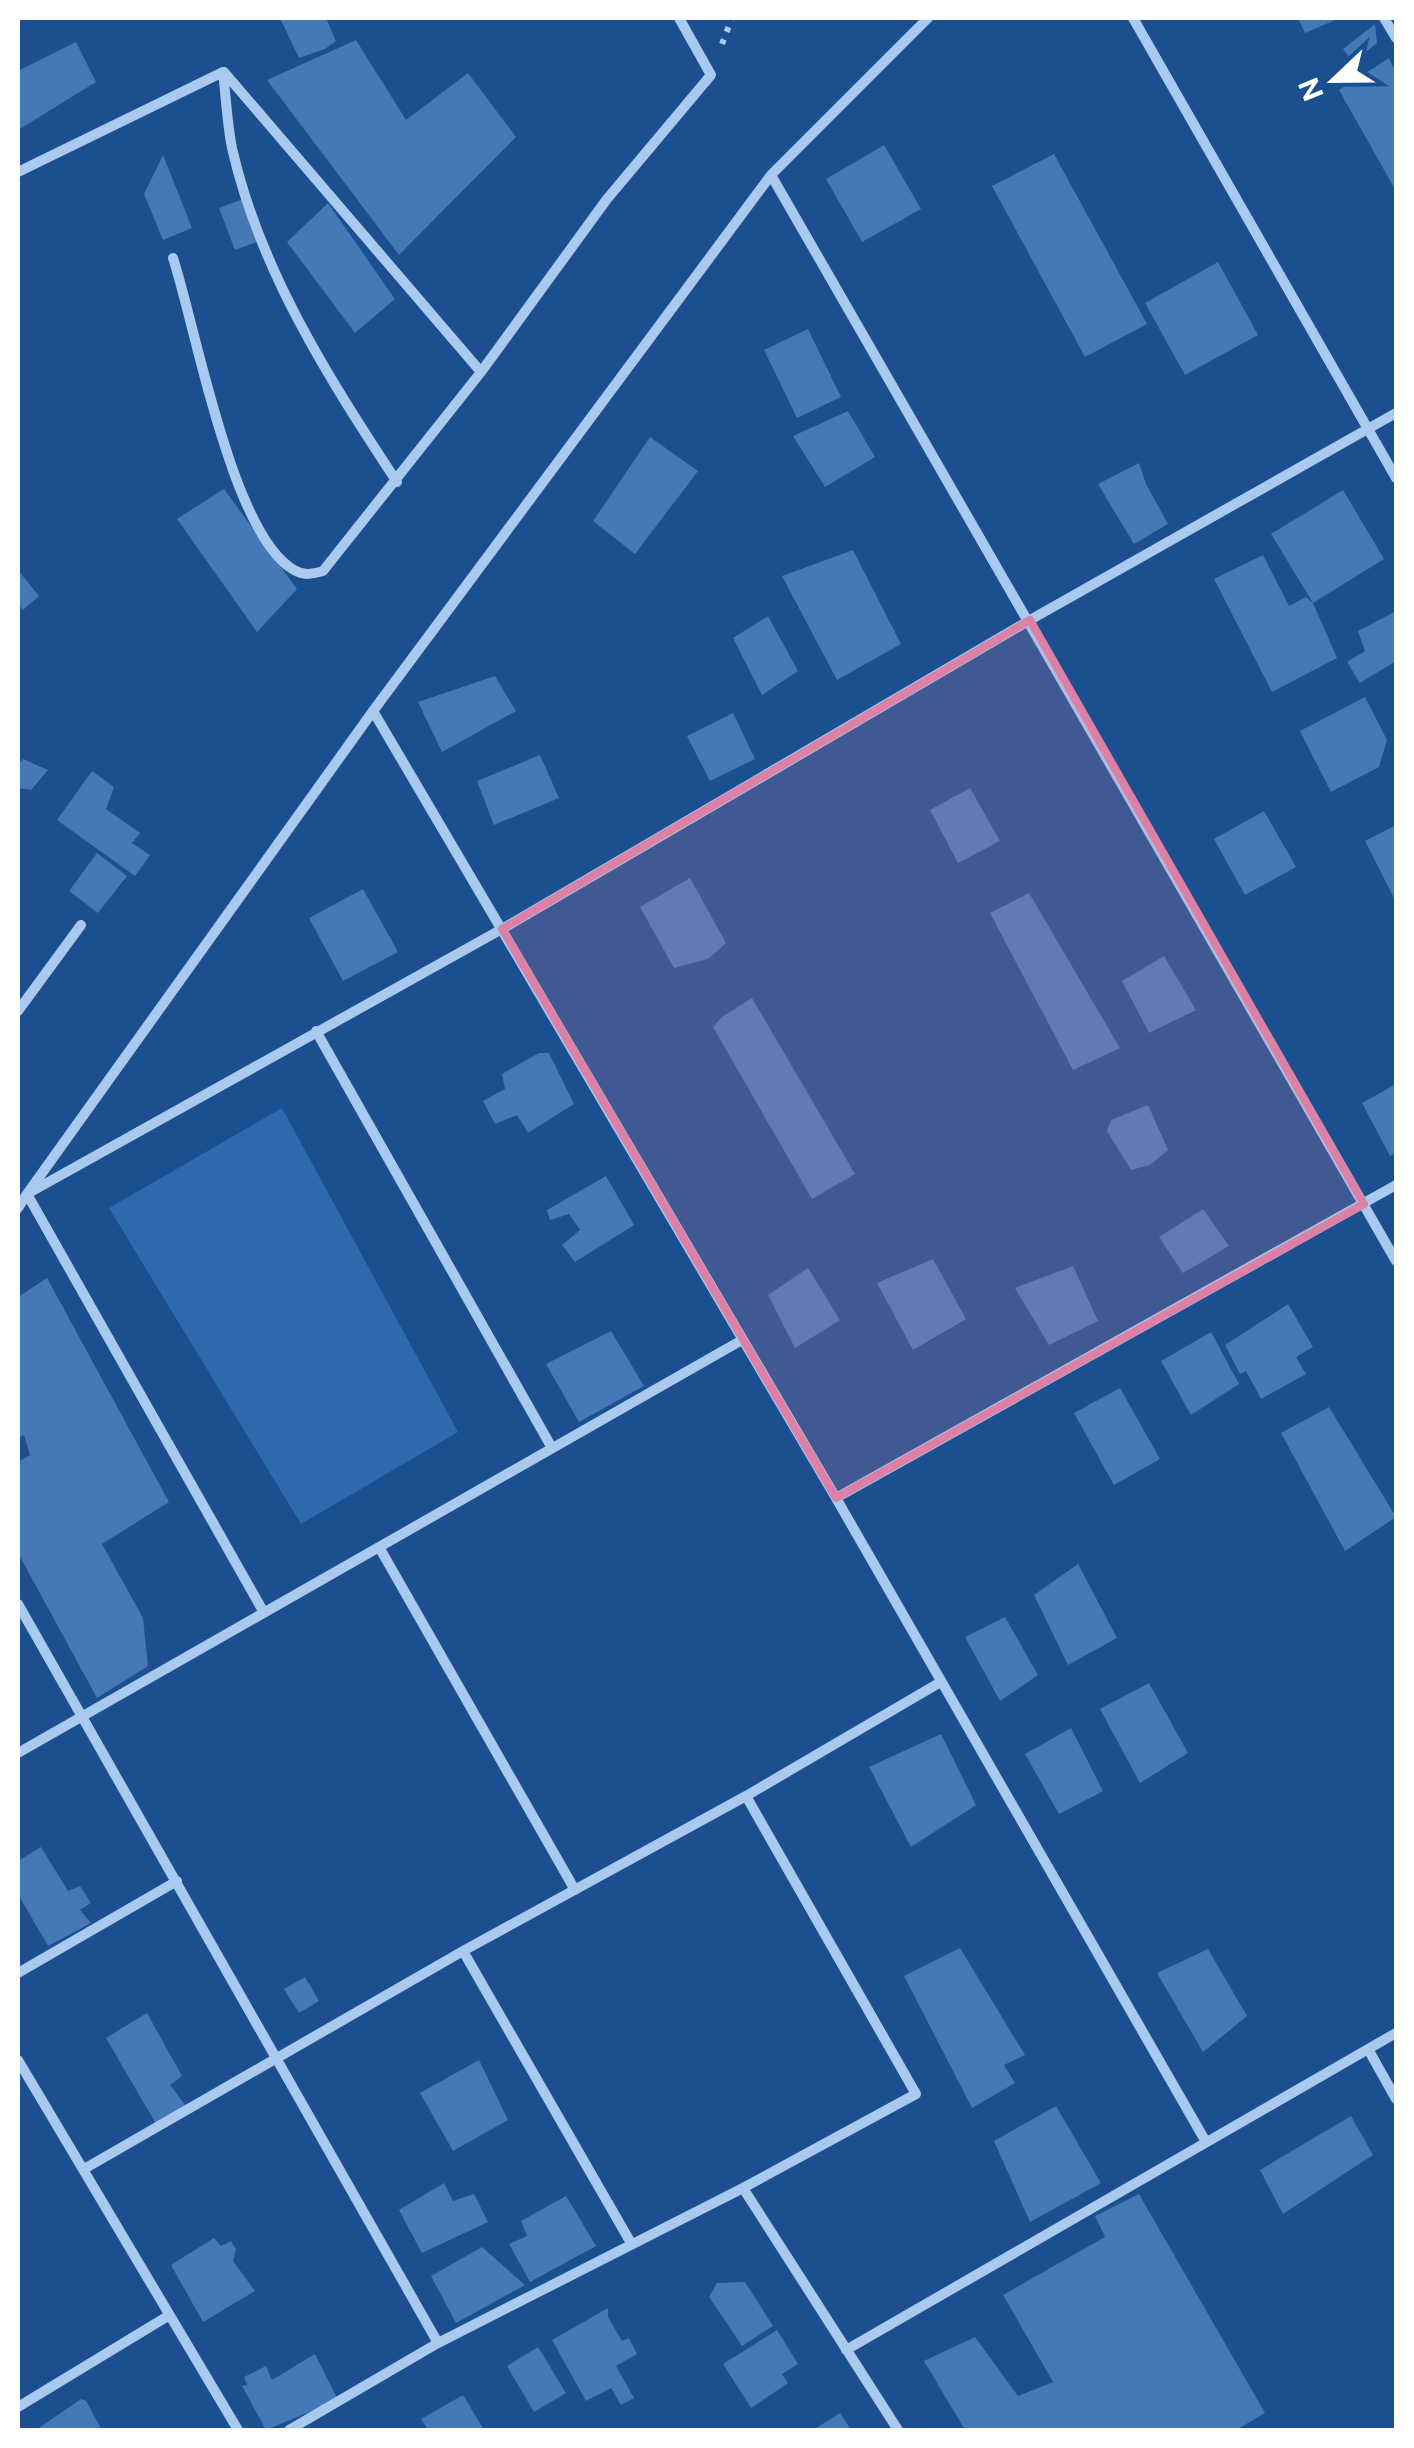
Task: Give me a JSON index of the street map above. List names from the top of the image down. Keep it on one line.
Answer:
{"north":"left"}
